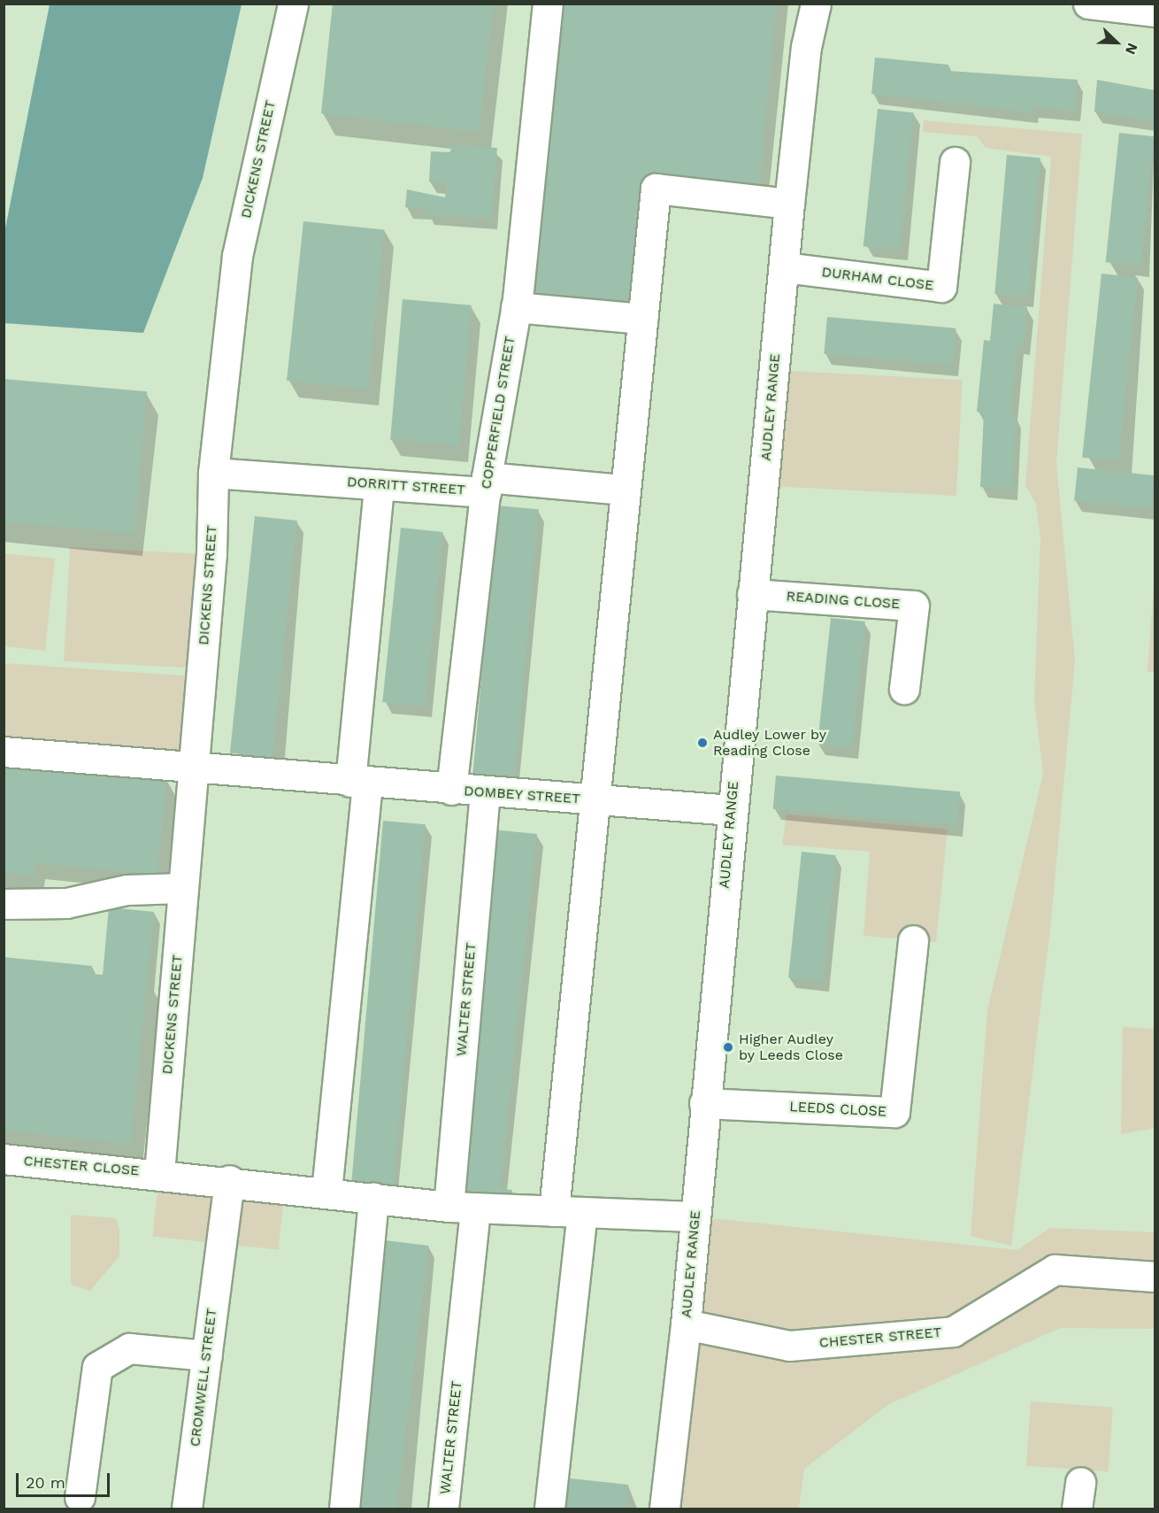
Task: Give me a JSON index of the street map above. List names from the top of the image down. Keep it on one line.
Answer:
{"streets":{"main road":["DICKENS STREET","DURHAM CLOSE","AUDLEY RANGE","COPPERFIELD STREET","DORRITT STREET","READING CLOSE","DOMBEY STREET","WALTER STREET","LEEDS CLOSE","CHESTER CLOSE","CHESTER STREET","CROMWELL STREET"]},"crossings":[["DICKENS STREET","DORRITT STREET"],["DICKENS STREET","DOMBEY STREET"],["DICKENS STREET","CHESTER CLOSE"],["DURHAM CLOSE","AUDLEY RANGE"],["AUDLEY RANGE","READING CLOSE"],["AUDLEY RANGE","DOMBEY STREET"],["AUDLEY RANGE","LEEDS CLOSE"],["AUDLEY RANGE","CHESTER CLOSE"],["AUDLEY RANGE","CHESTER STREET"],["COPPERFIELD STREET","DORRITT STREET"],["COPPERFIELD STREET","DOMBEY STREET"],["DOMBEY STREET","WALTER STREET"],["WALTER STREET","CHESTER CLOSE"],["CHESTER CLOSE","CROMWELL STREET"]],"places":["Audley Lower by Reading Close","Higher Audley by Leeds Close"],"scale_bar":"20 m","north":"bottom right"}
